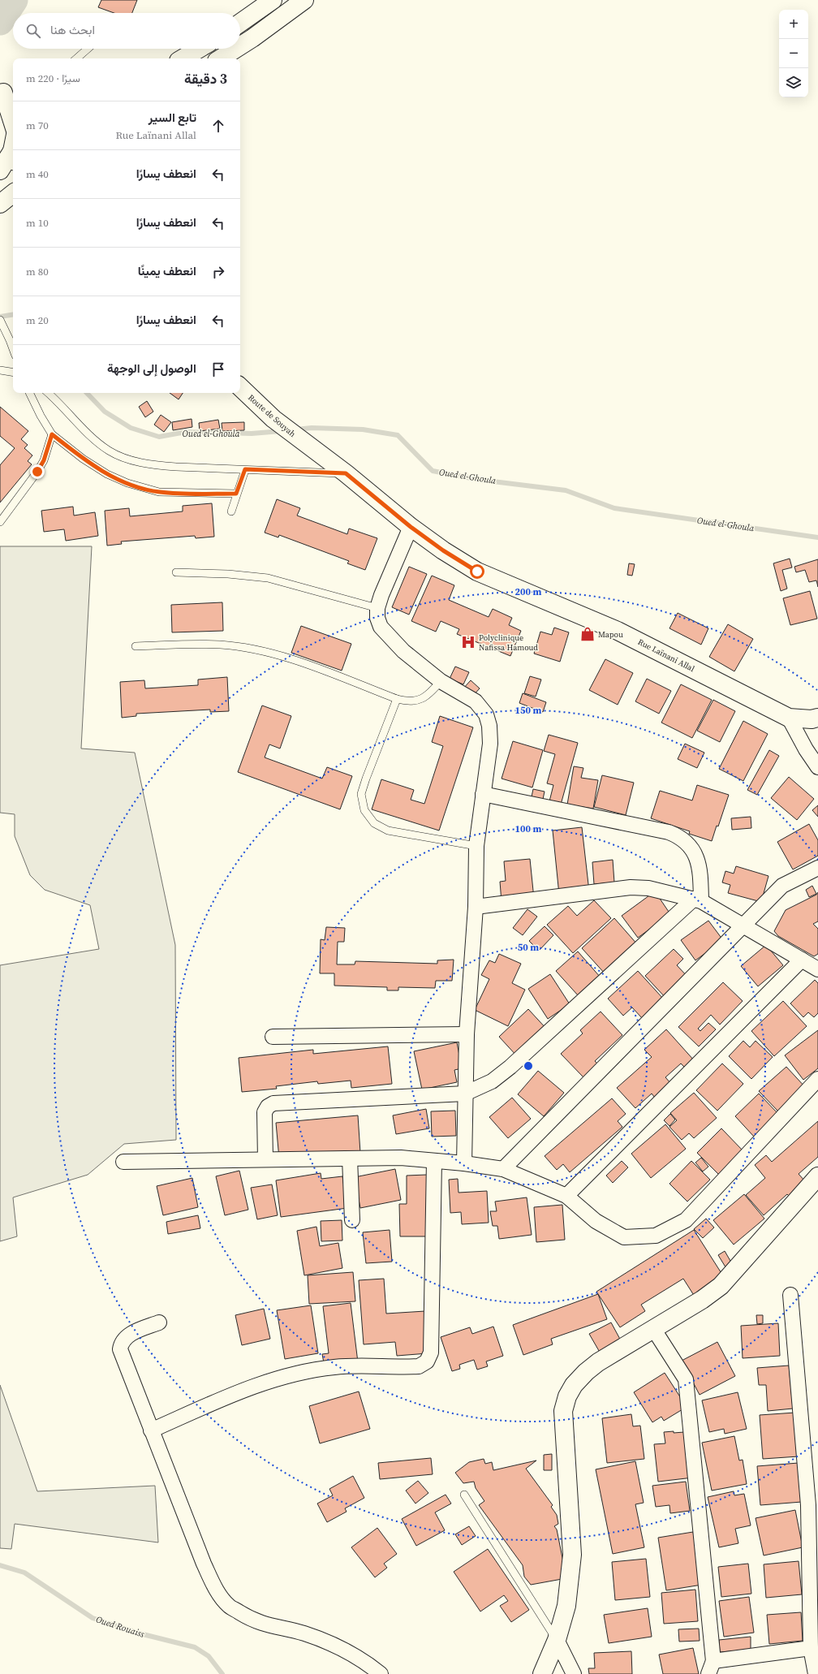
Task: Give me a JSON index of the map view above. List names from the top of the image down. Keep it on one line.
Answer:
{"streets":{"main road":["Route de Souyah","Rue Laïnani Allal"]},"crossings":[["Route de Souyah","Rue Laïnani Allal"]],"water":["Oued el-Ghoula","Oued Rouaiss"],"places":{"shop":["Mapou"],"hospital":["Polyclinique Nafissa Hamoud"]},"page":{"map_buttons":["+","−"],"search":"ابحث هنا","heading":["3 دقيقة","سيرًا · 220 m"],"list":[["تابع السير","Rue Laïnani Allal","70 m"],["انعطف يسارًا","40 m"],["انعطف يسارًا","10 m"],["انعطف يمينًا","80 m"],["انعطف يسارًا","20 m"],"الوصول إلى الوجهة"]},"rings":["200 m","150 m","100 m","50 m"]}
